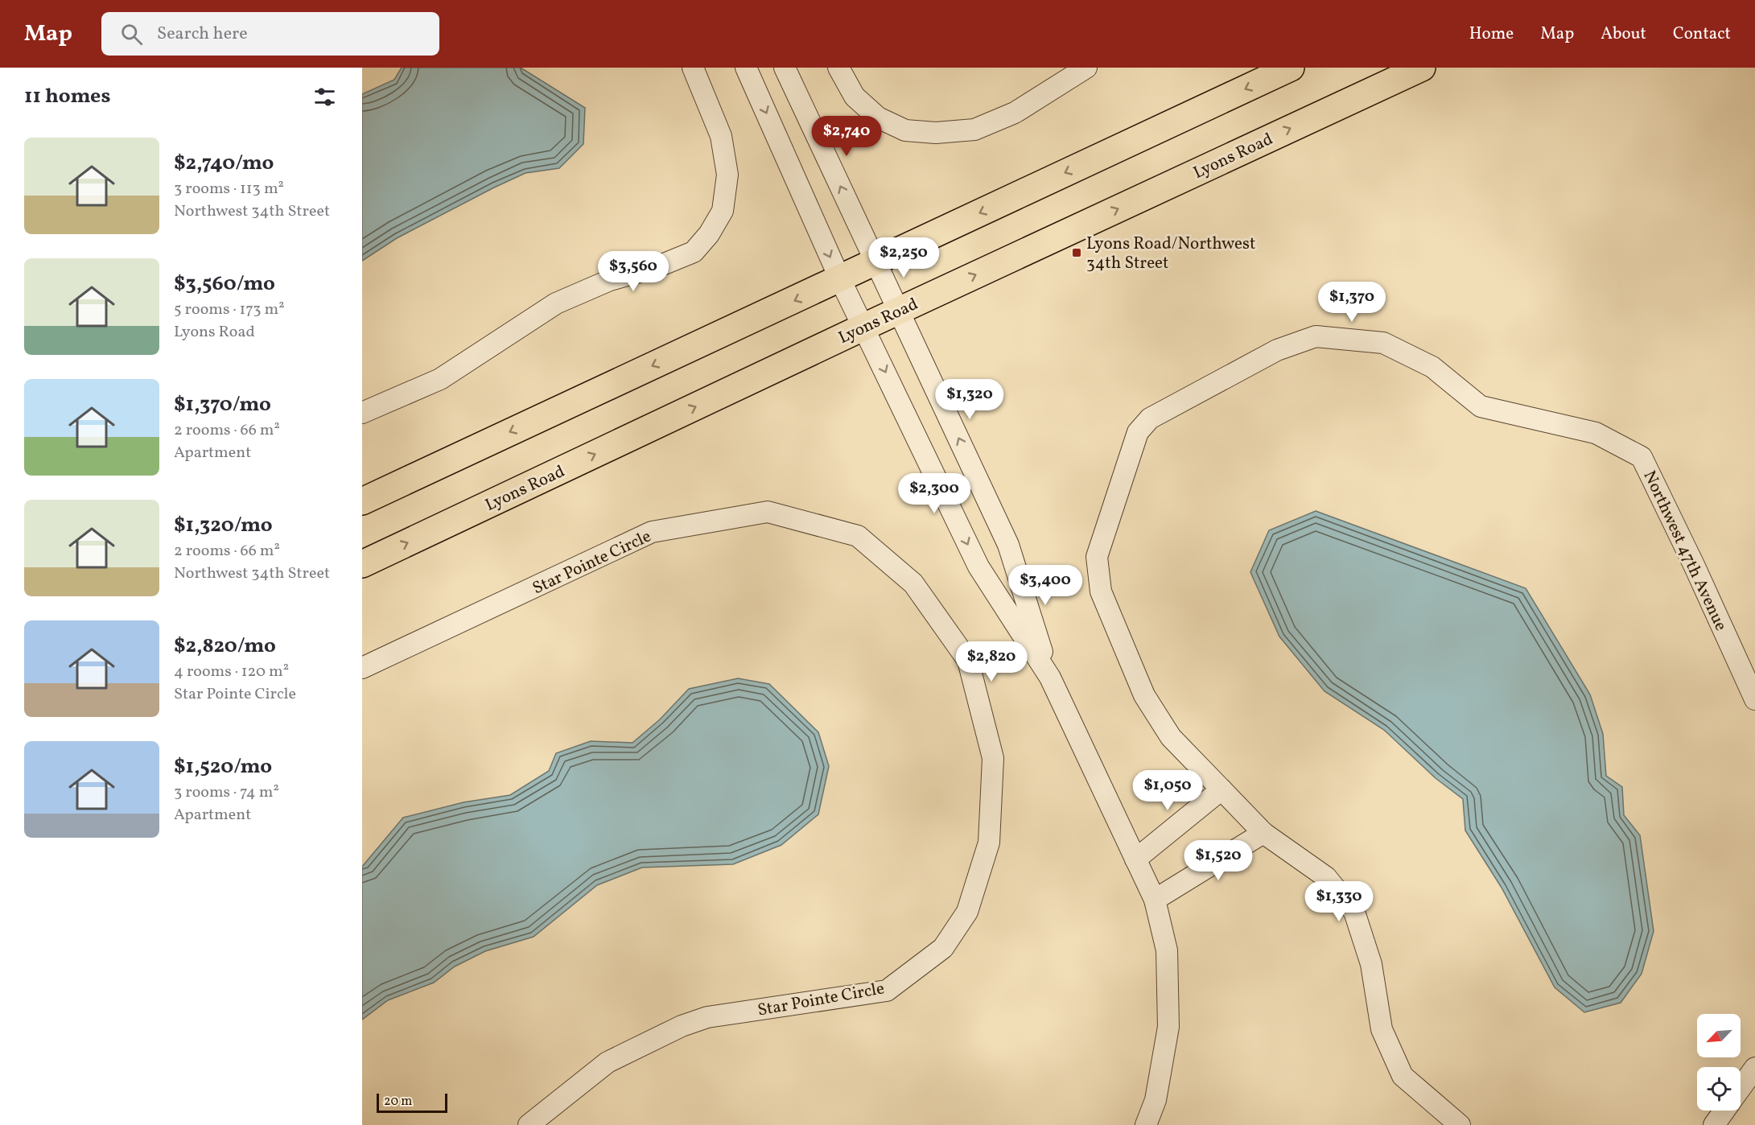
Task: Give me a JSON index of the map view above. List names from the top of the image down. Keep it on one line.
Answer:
{"streets":{"main road":["Lyons Road"],"street":["Northwest 47th Avenue","Star Pointe Circle"]},"places":{"transit":["Lyons Road/Northwest 34th Street"]},"scale_bar":"20 m","north":"bottom left","page":{"header":"Map","search":"Search here","nav":["Home","Map","About","Contact"],"heading":"11 homes","price":["$2,740","$2,250","$3,560","$1,370","$1,320","$2,300","$3,400","$2,820","$1,050","$1,520","$1,330"],"list":[{"name":"$2,740/mo","note":"3 rooms · 113 m² · Northwest 34th Street"},{"name":"$3,560/mo","note":"5 rooms · 173 m² · Lyons Road"},{"name":"$1,370/mo","note":"2 rooms · 66 m² · Apartment"},{"name":"$1,320/mo","note":"2 rooms · 66 m² · Northwest 34th Street"},{"name":"$2,820/mo","note":"4 rooms · 120 m² · Star Pointe Circle"},{"name":"$1,520/mo","note":"3 rooms · 74 m² · Apartment"}],"scale":"20 m"}}
